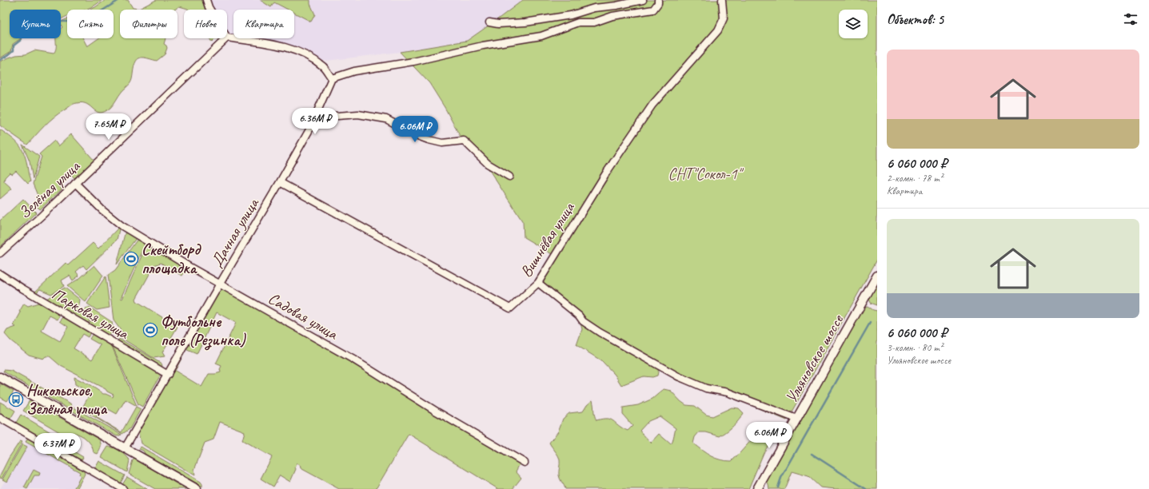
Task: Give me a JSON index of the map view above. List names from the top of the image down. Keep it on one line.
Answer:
{"streets":{"main road":["Ульяновское шоссе"],"street":["Зелёная улица","Дачная улица","Вишнёвая улица","Парковая улица","Садовая улица"]},"crossings":[["Зелёная улица","Садовая улица"],["Дачная улица","Вишнёвая улица"],["Дачная улица","Парковая улица"],["Дачная улица","Садовая улица"]],"parks":["СНТ\"Сокол-1\""],"places":{"sports":["Скейтборд площадка","Футбольне поле (Резинка)"],"bus stop":["Никольское, Зелёная улица"]},"page":{"heading":"Объектов: 5","chip":["Купить","Снять","Фильтры","Новое","Квартира"],"list":[{"name":"6 060 000 ₽","note":"2-комн. · 78 m² · Квартира"},{"name":"6 060 000 ₽","note":"3-комн. · 80 m² · Ульяновское шоссе"}],"price":["6.36M ₽","7.65M ₽","6.06M ₽","6.06M ₽","6.37M ₽"]}}
